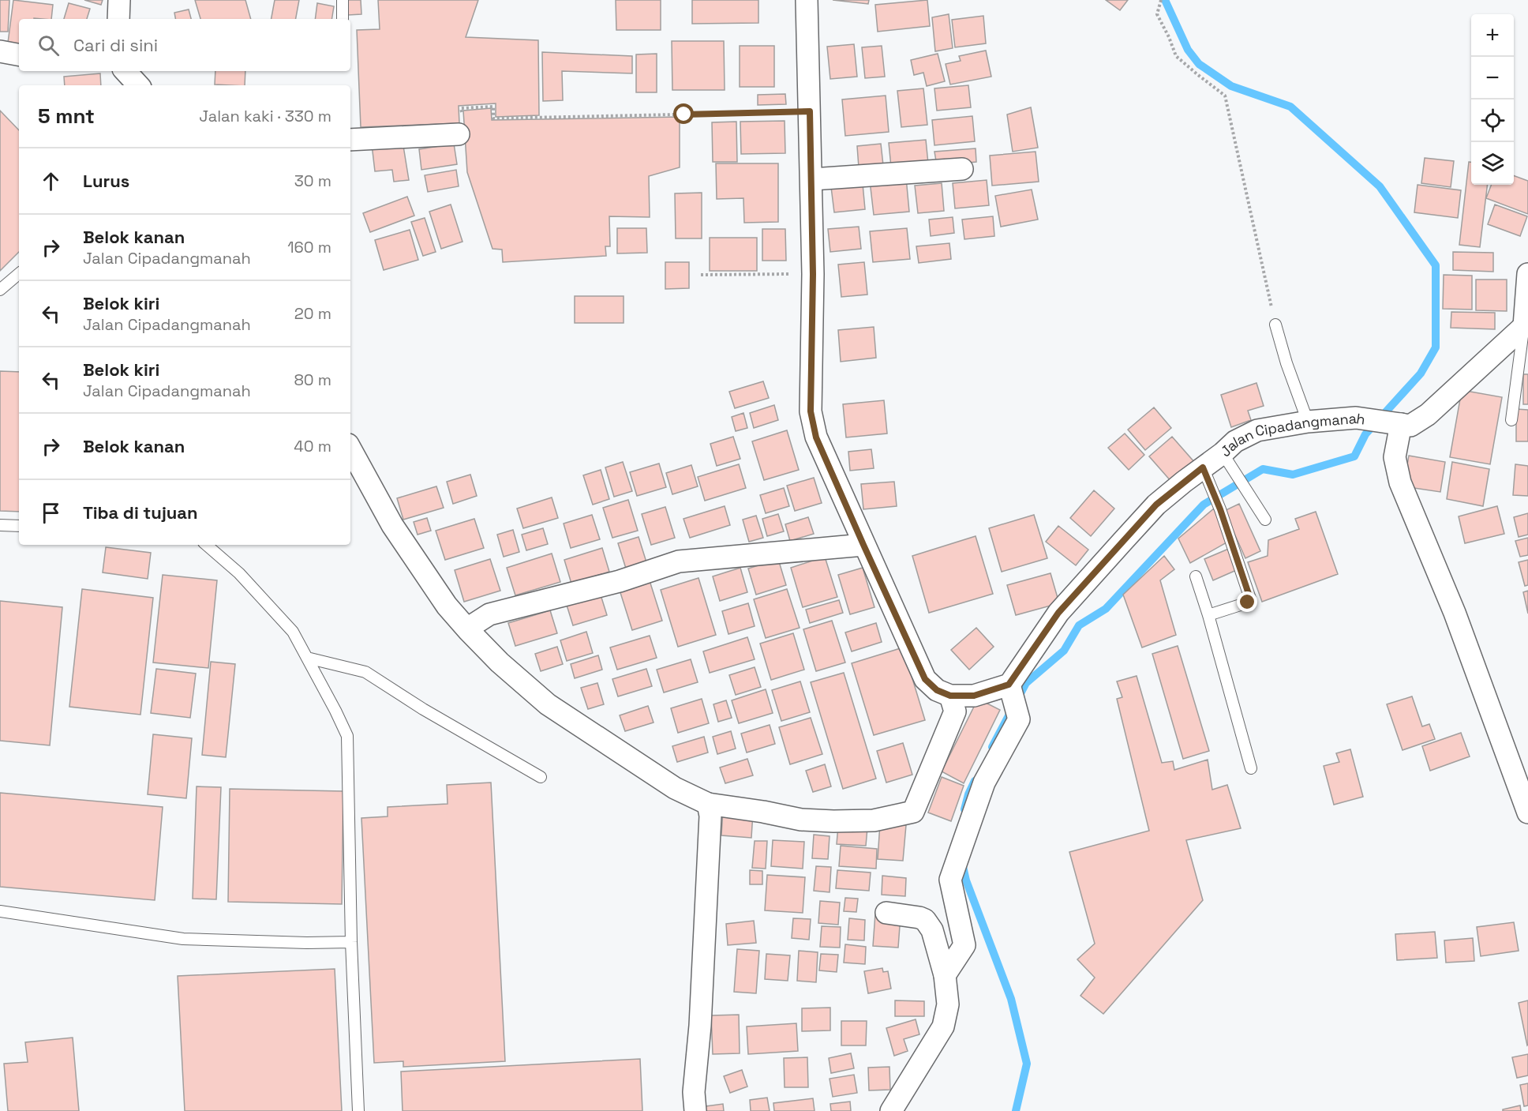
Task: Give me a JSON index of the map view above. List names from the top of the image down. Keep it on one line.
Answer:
{"streets":{"street":["Jalan Cipadangmanah"]},"page":{"map_buttons":["+","−"],"search":"Cari di sini","heading":["5 mnt","Jalan kaki · 330 m"],"list":[["Lurus","30 m"],["Belok kanan","Jalan Cipadangmanah","160 m"],["Belok kiri","Jalan Cipadangmanah","20 m"],["Belok kiri","Jalan Cipadangmanah","80 m"],["Belok kanan","40 m"],"Tiba di tujuan"]}}
